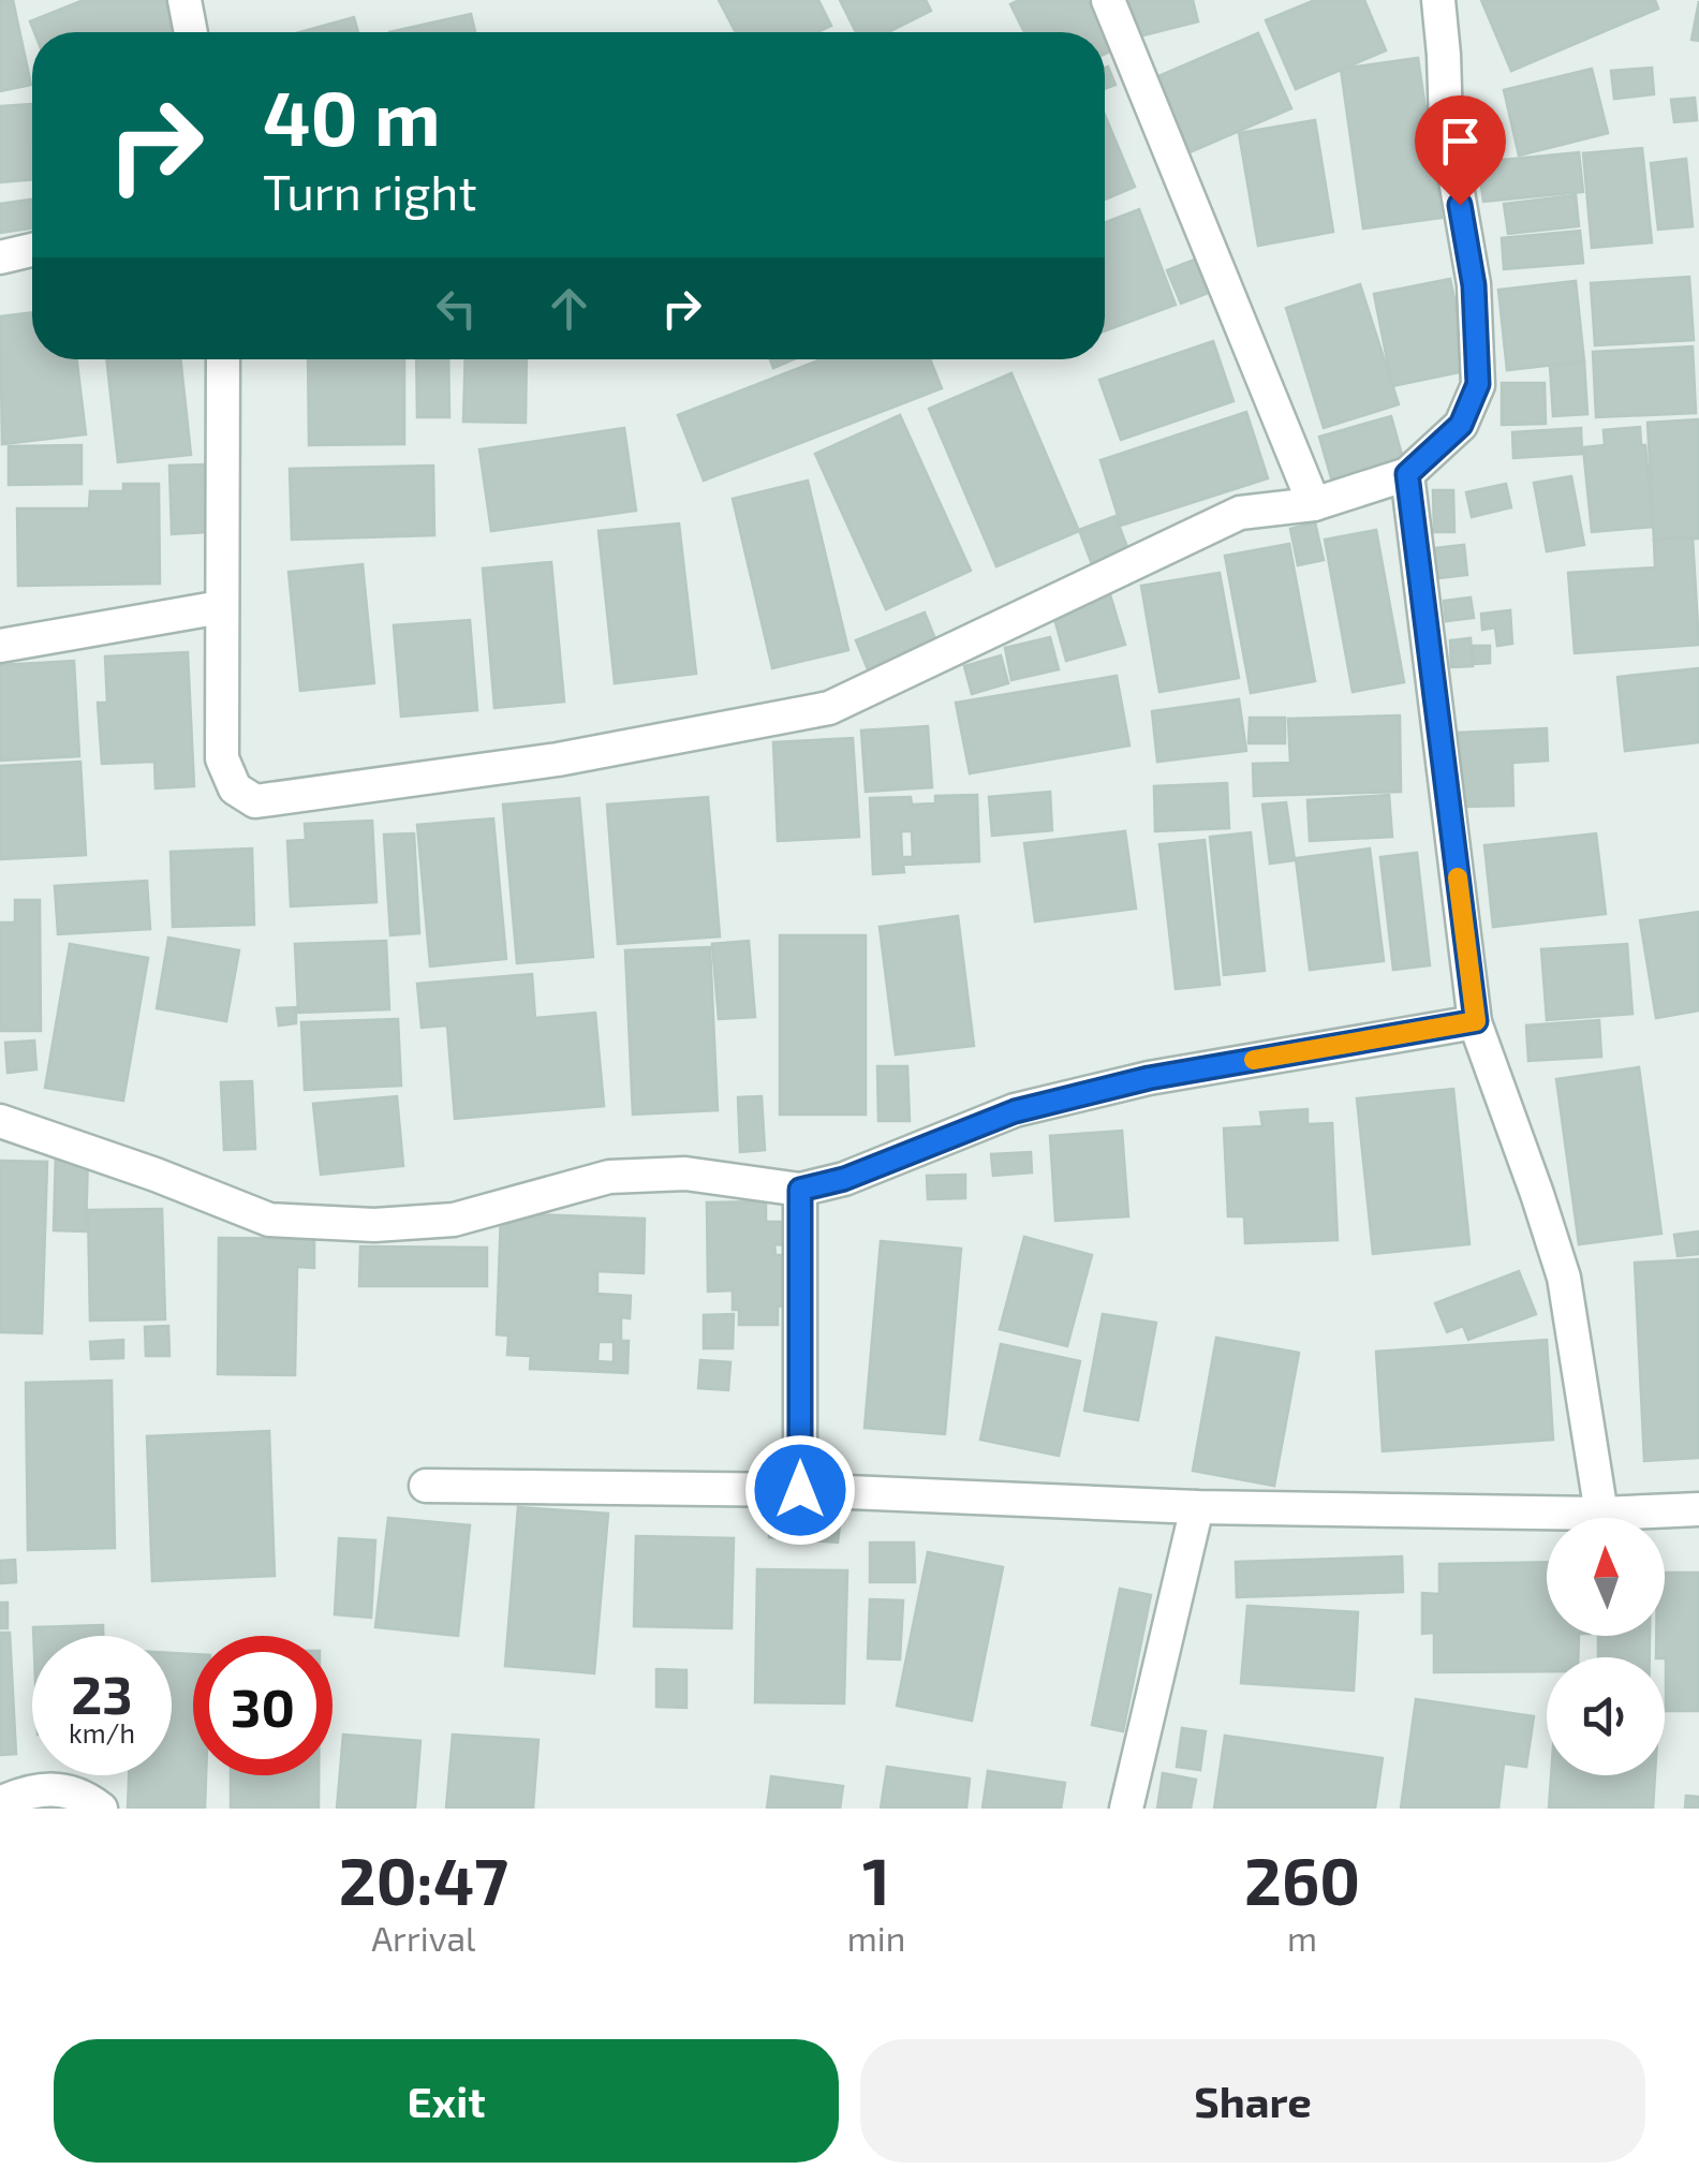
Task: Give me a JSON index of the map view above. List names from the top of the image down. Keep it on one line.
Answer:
{"north":"top","page":{"turn":["40 m","Turn right"],"speed":"23 km/h","limit":"30","eta":["20:47","Arrival","1","min","260","m"],"buttons":["Exit","Share"]}}
